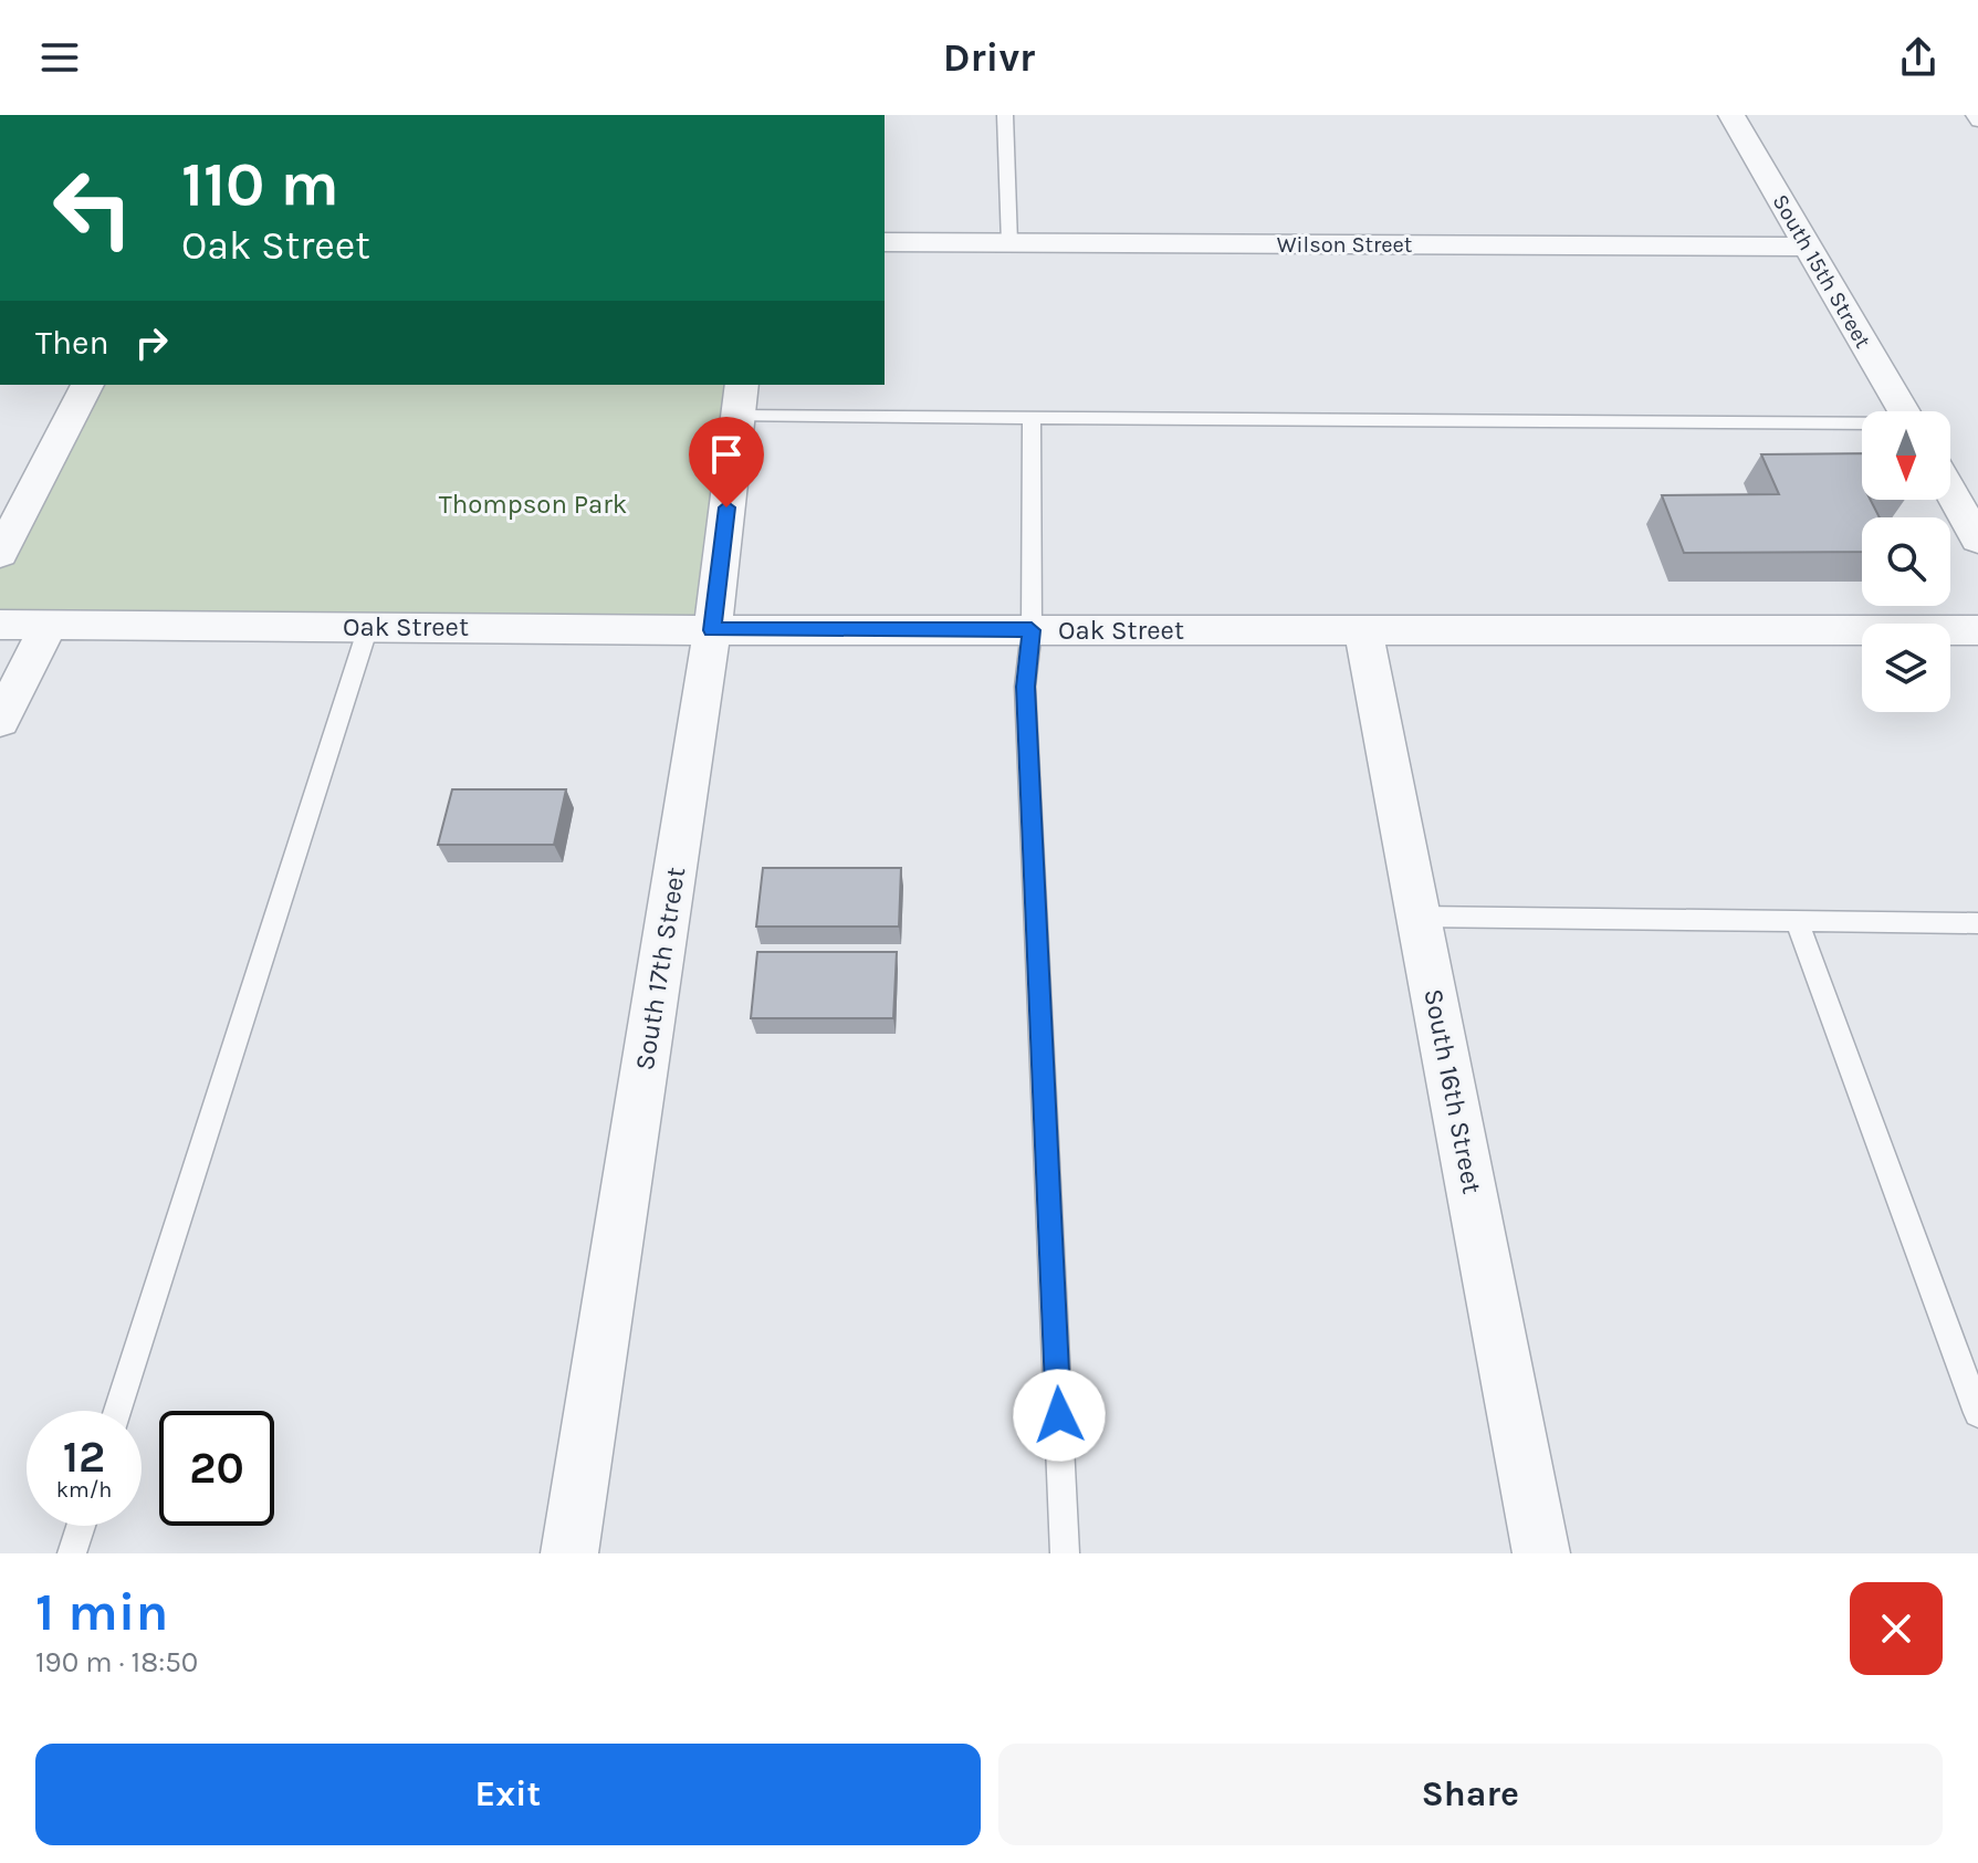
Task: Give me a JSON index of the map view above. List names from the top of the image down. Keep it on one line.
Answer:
{"streets":{"street":["Wilson Street","South 15th Street","Oak Street","South 17th Street","South 16th Street"]},"crossings":[["Wilson Street","South 15th Street"],["Oak Street","South 17th Street"],["Oak Street","South 16th Street"]],"parks":["Thompson Park"],"north":"bottom","page":{"header":"Drivr","turn":["110 m","Oak Street"],"then":"Then","speed":"12 km/h","limit":"20","heading":["1 min","190 m · 18:50"],"buttons":["Exit","Share"]}}
